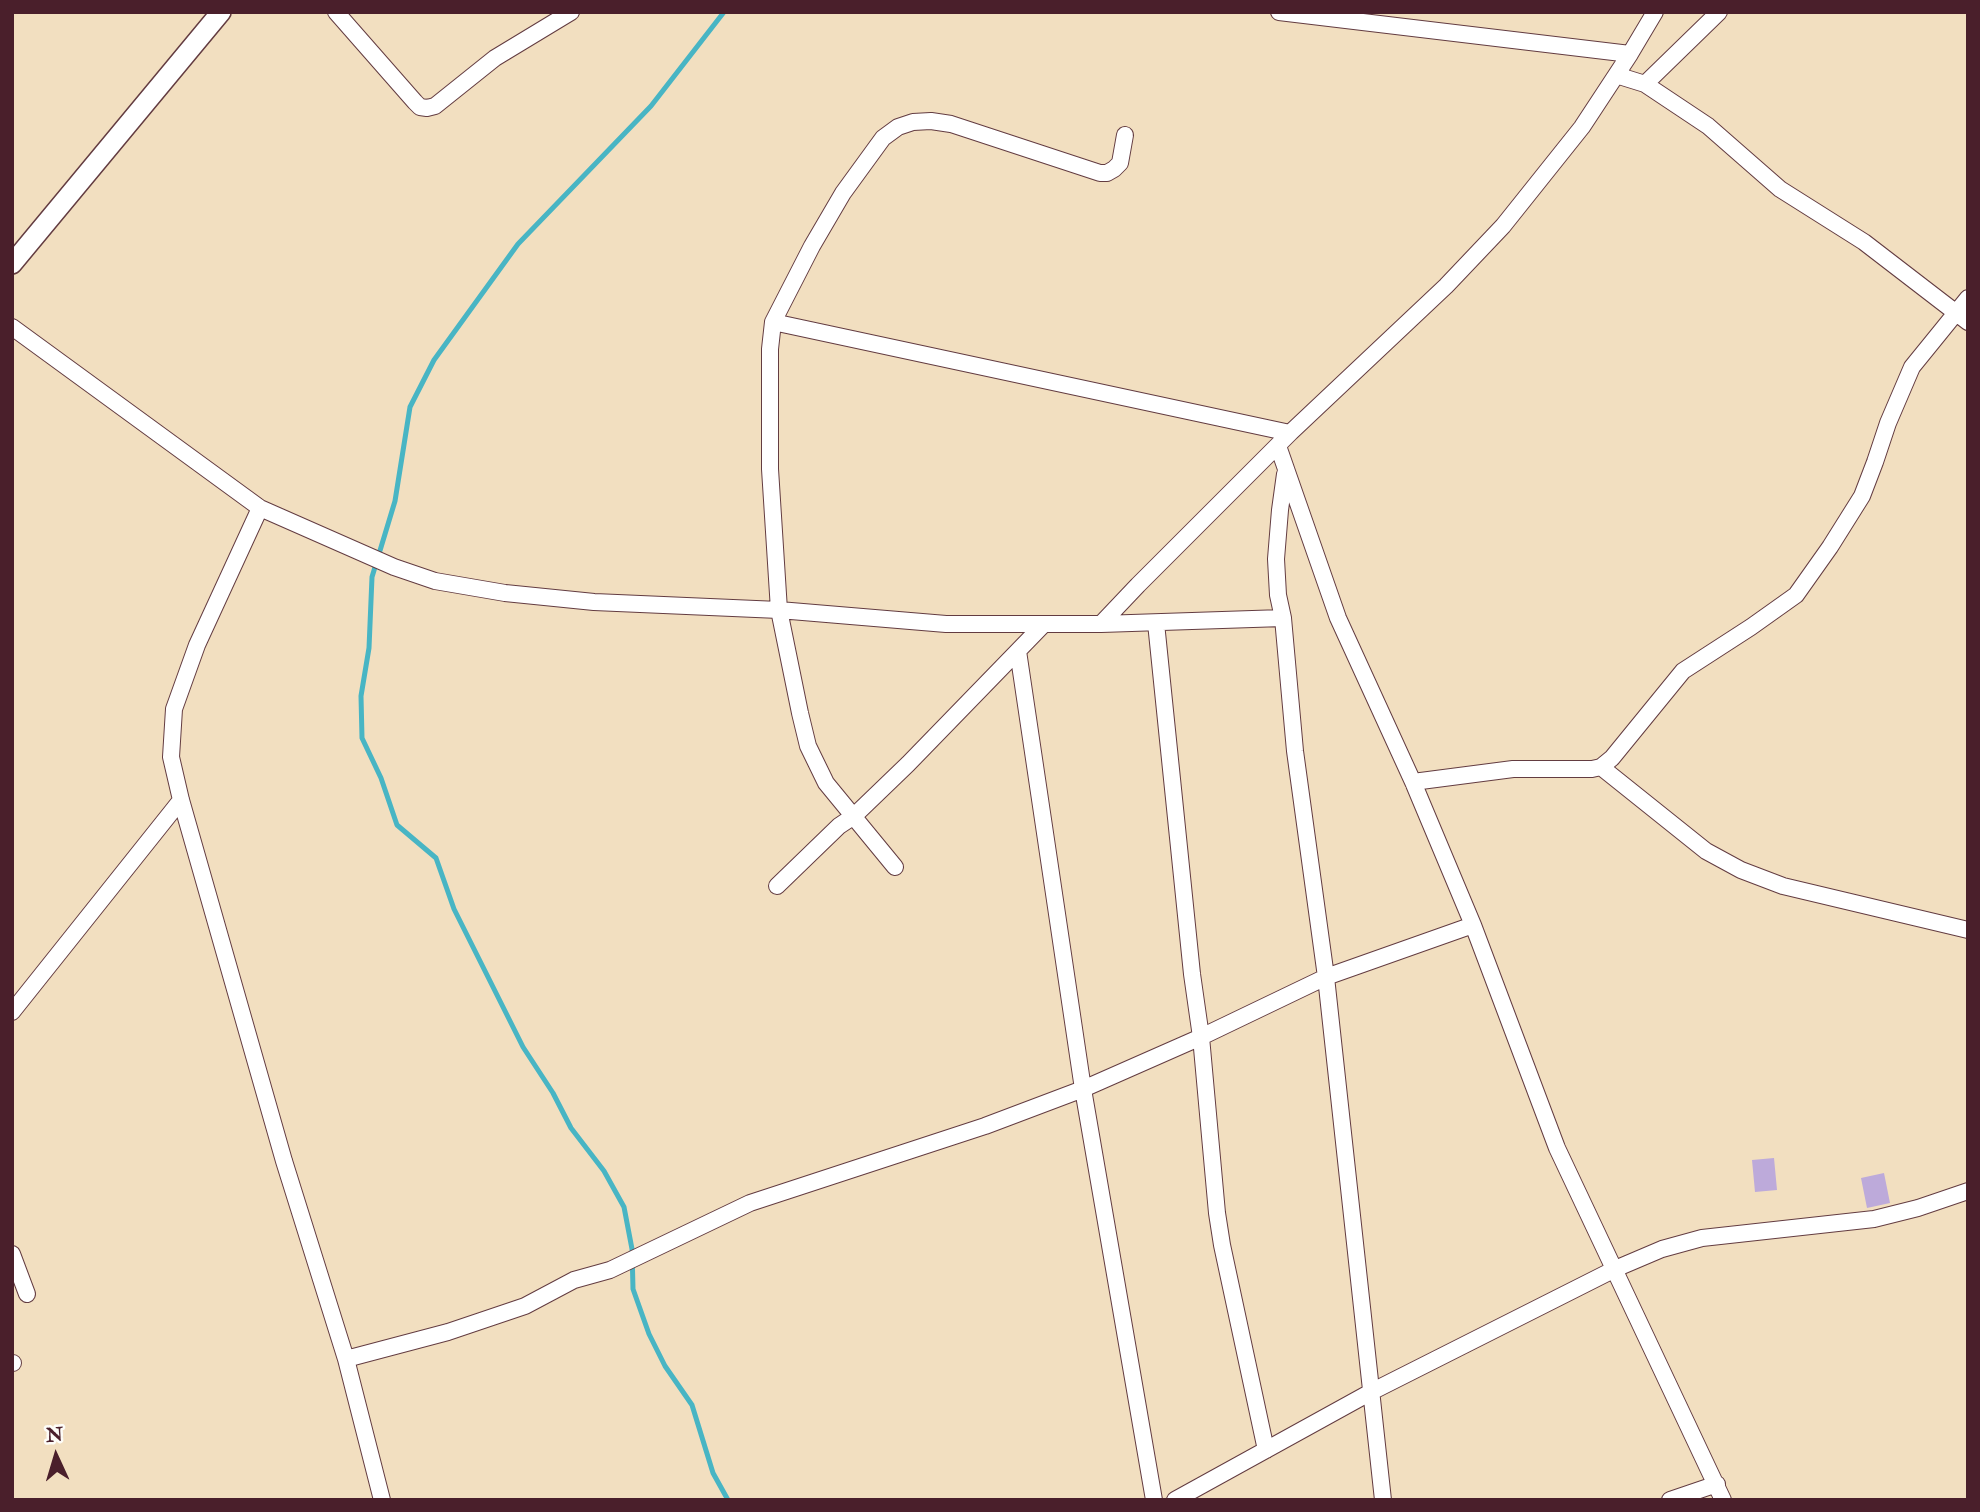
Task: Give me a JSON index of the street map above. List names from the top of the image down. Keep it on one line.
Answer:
{"north":"top"}
